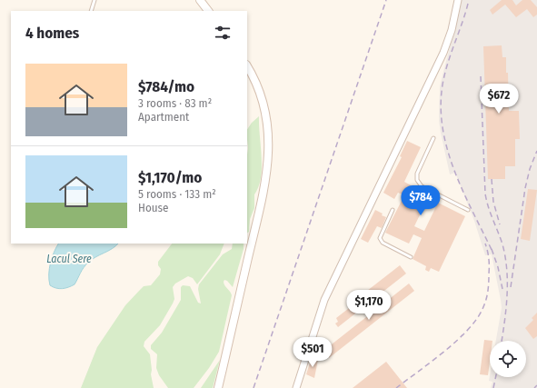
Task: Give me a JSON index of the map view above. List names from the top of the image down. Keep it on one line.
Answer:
{"water":["Lacul Sere"],"page":{"heading":"4 homes","list":[{"name":"$784/mo","note":"3 rooms · 83 m² · Apartment"},{"name":"$1,170/mo","note":"5 rooms · 133 m² · House"}],"price":["$672","$784","$1,170","$501"]}}
